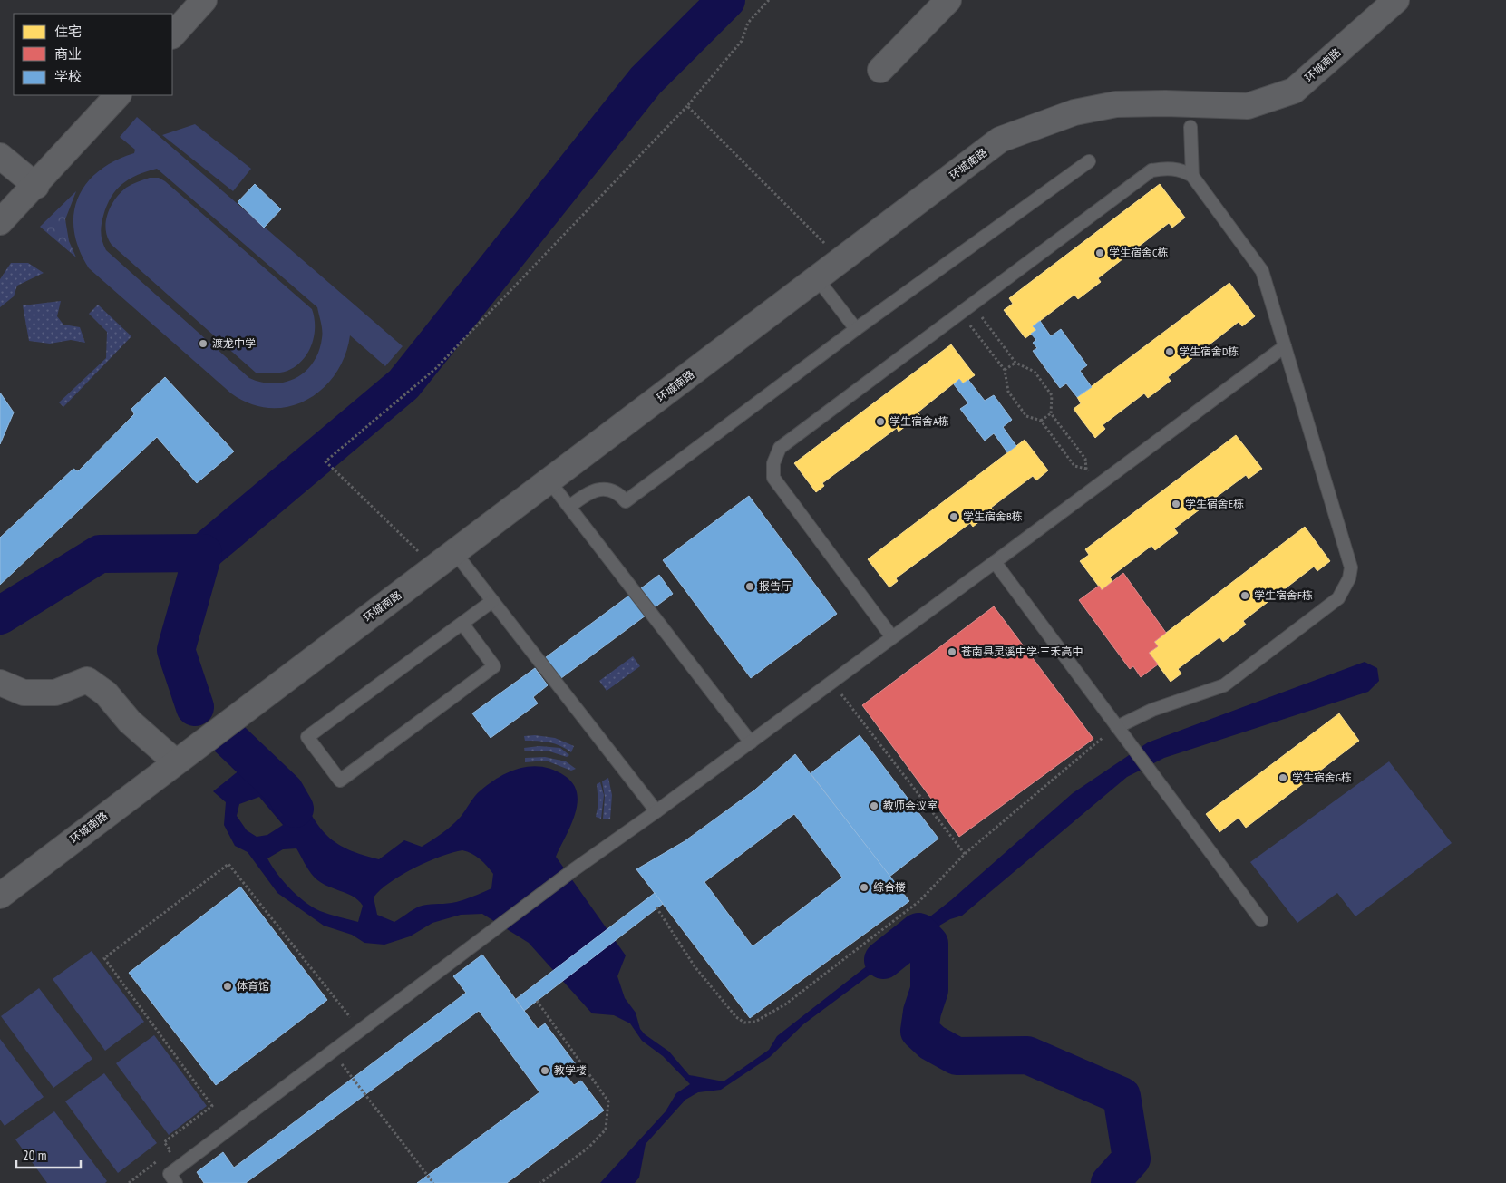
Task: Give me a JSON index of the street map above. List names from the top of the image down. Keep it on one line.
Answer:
{"streets":{"main road":["环城南路"]},"places":["学生宿舍C栋","渡龙中学","学生宿舍D栋","学生宿舍A栋","学生宿舍E栋","学生宿舍B栋","报告厅","学生宿舍F栋","苍南县灵溪中学·三禾高中","学生宿舍G栋","教师会议室","综合楼","体育馆","教学楼"],"legend":["住宅","商业","学校"],"scale_bar":"20 m"}
